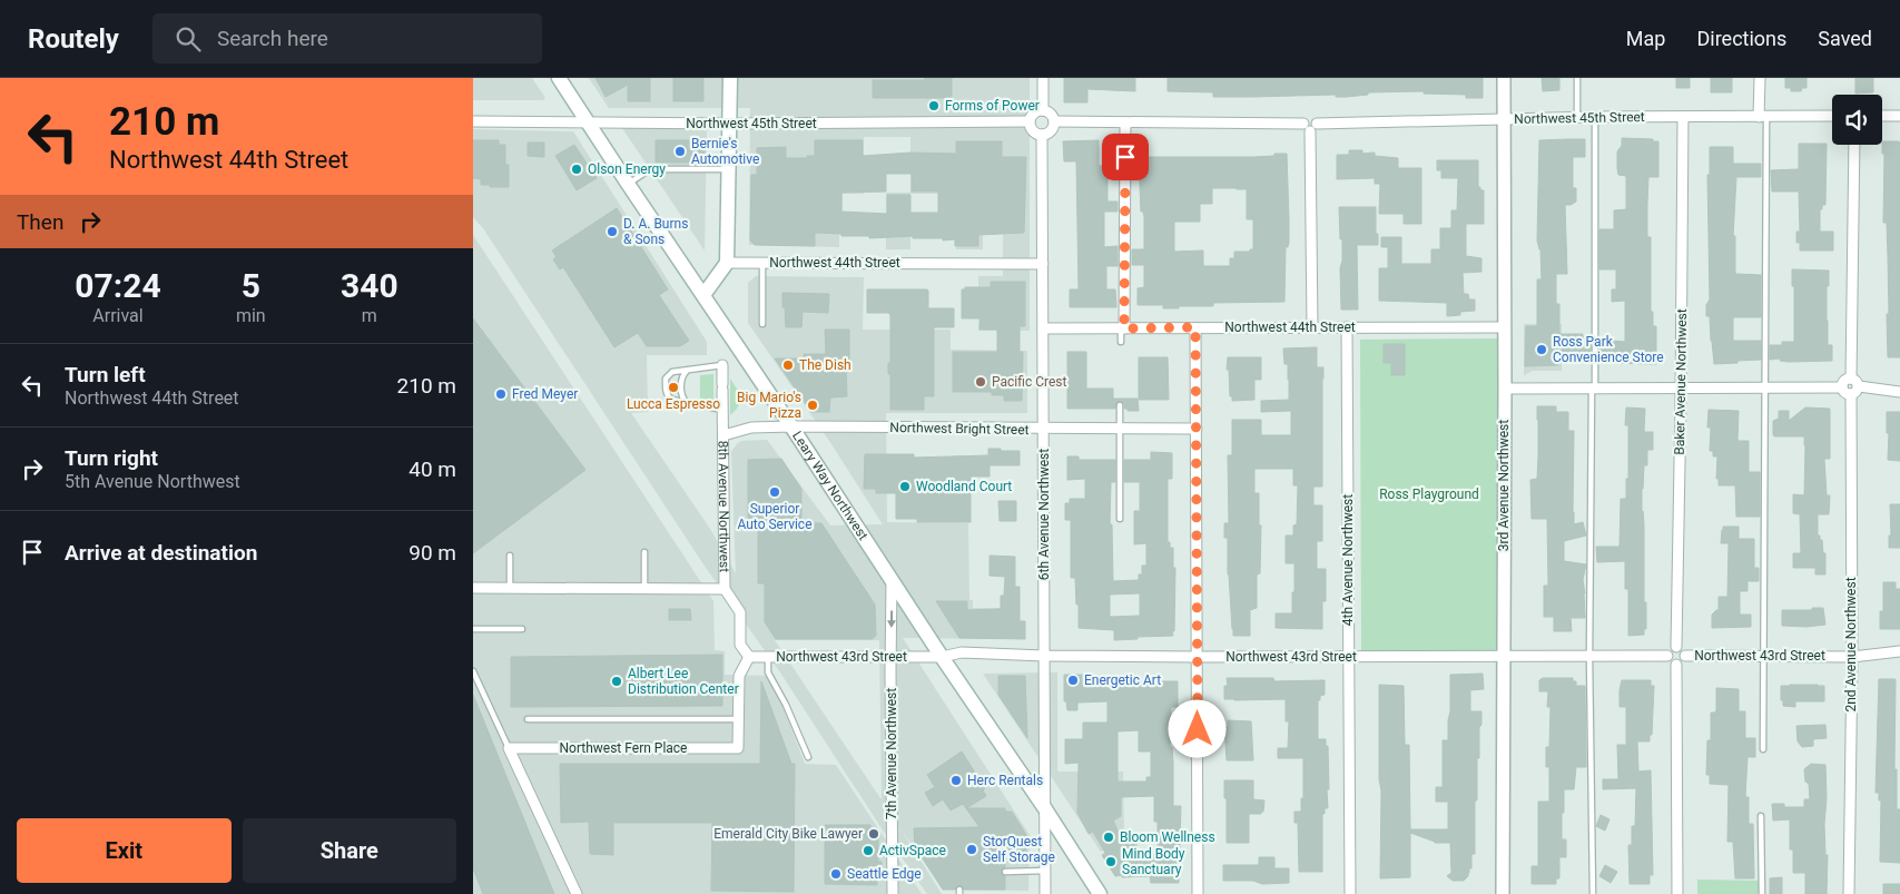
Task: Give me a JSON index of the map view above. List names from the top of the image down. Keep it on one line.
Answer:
{"streets":{"main road":["Leary Way Northwest"],"street":["Northwest 45th Street","Northwest 44th Street","Baker Avenue Northwest","Northwest Bright Street","3rd Avenue Northwest","8th Avenue Northwest","6th Avenue Northwest","4th Avenue Northwest","2nd Avenue Northwest","Northwest 43rd Street","Northwest Fern Place","7th Avenue Northwest"]},"crossings":[["Northwest 45th Street","Baker Avenue Northwest"],["Northwest 45th Street","Leary Way Northwest"],["Northwest 45th Street","3rd Avenue Northwest"],["Northwest 45th Street","6th Avenue Northwest"],["Northwest 44th Street","3rd Avenue Northwest"],["Northwest 44th Street","6th Avenue Northwest"],["Northwest 44th Street","4th Avenue Northwest"],["Baker Avenue Northwest","Northwest 43rd Street"],["Northwest Bright Street","Leary Way Northwest"],["Northwest Bright Street","8th Avenue Northwest"],["Northwest Bright Street","6th Avenue Northwest"],["Leary Way Northwest","6th Avenue Northwest"],["Leary Way Northwest","Northwest 43rd Street"],["Leary Way Northwest","7th Avenue Northwest"],["3rd Avenue Northwest","Northwest 43rd Street"],["8th Avenue Northwest","Northwest 43rd Street"],["6th Avenue Northwest","Northwest 43rd Street"],["4th Avenue Northwest","Northwest 43rd Street"],["2nd Avenue Northwest","Northwest 43rd Street"],["Northwest 43rd Street","7th Avenue Northwest"]],"parks":["Ross Playground"],"places":["Forms of Power","Bernie's Automotive","Olson Energy","D. A. Burns & Sons","Ross Park Convenience Store","The Dish","Pacific Crest","Lucca Espresso","Fred Meyer","Big Mario's Pizza","Woodland Court","Superior Auto Service","Energetic Art","Albert Lee Distribution Center","Herc Rentals","Emerald City Bike Lawyer","Bloom Wellness","StorQuest Self Storage","ActivSpace","Mind Body Sanctuary","Seattle Edge"],"page":{"header":"Routely","search":"Search here","nav":["Map","Directions","Saved"],"turn":["210 m","Northwest 44th Street"],"then":"Then","eta":["07:24","Arrival","5","min","340","m"],"list":[{"name":"Turn left","note":"Northwest 44th Street","value":"210 m"},{"name":"Turn right","note":"5th Avenue Northwest","value":"40 m"},{"name":"Arrive at destination","value":"90 m"}],"buttons":["Exit","Share"]}}
